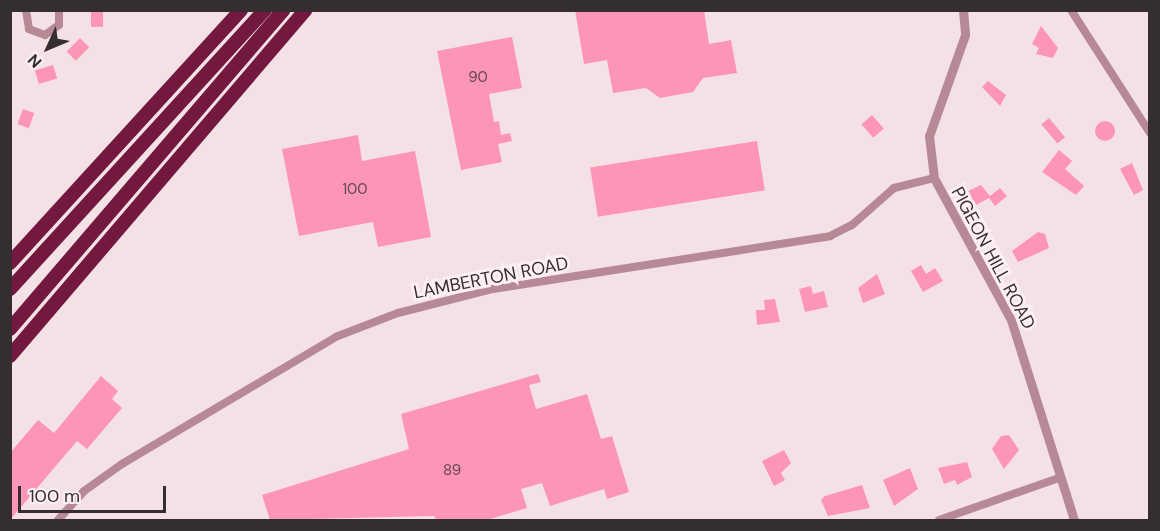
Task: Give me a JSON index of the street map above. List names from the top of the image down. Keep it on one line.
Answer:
{"streets":{"street":["PIGEON HILL ROAD","LAMBERTON ROAD"]},"crossings":[["PIGEON HILL ROAD","LAMBERTON ROAD"]],"house_numbers":["90","100","89"],"scale_bar":"100 m","north":"bottom left"}
